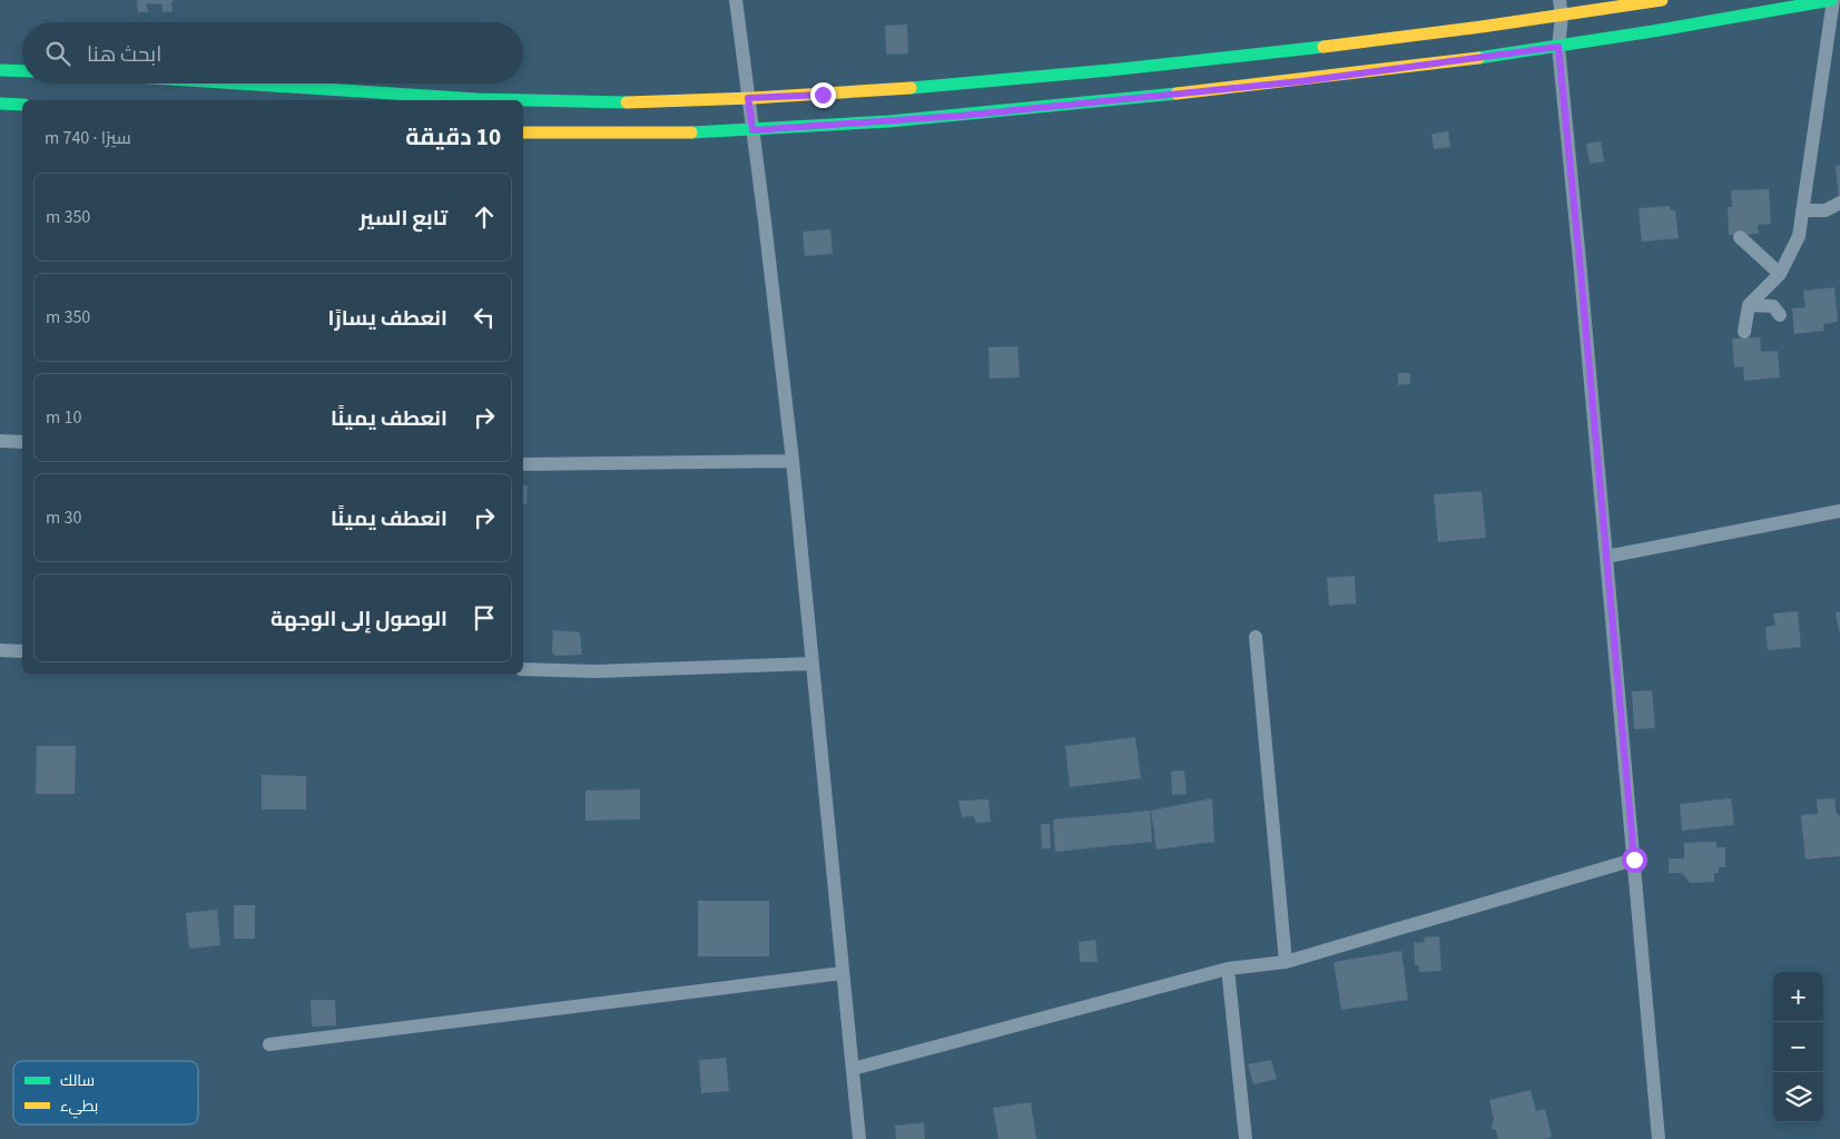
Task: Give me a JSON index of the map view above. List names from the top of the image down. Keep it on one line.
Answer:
{"legend":["سالك","بطيء"],"page":{"search":"ابحث هنا","heading":["10 دقيقة","سيرًا · 740 m"],"list":[["تابع السير","350 m"],["انعطف يسارًا","350 m"],["انعطف يمينًا","10 m"],["انعطف يمينًا","30 m"],"الوصول إلى الوجهة"],"map_buttons":["+","−"]}}
